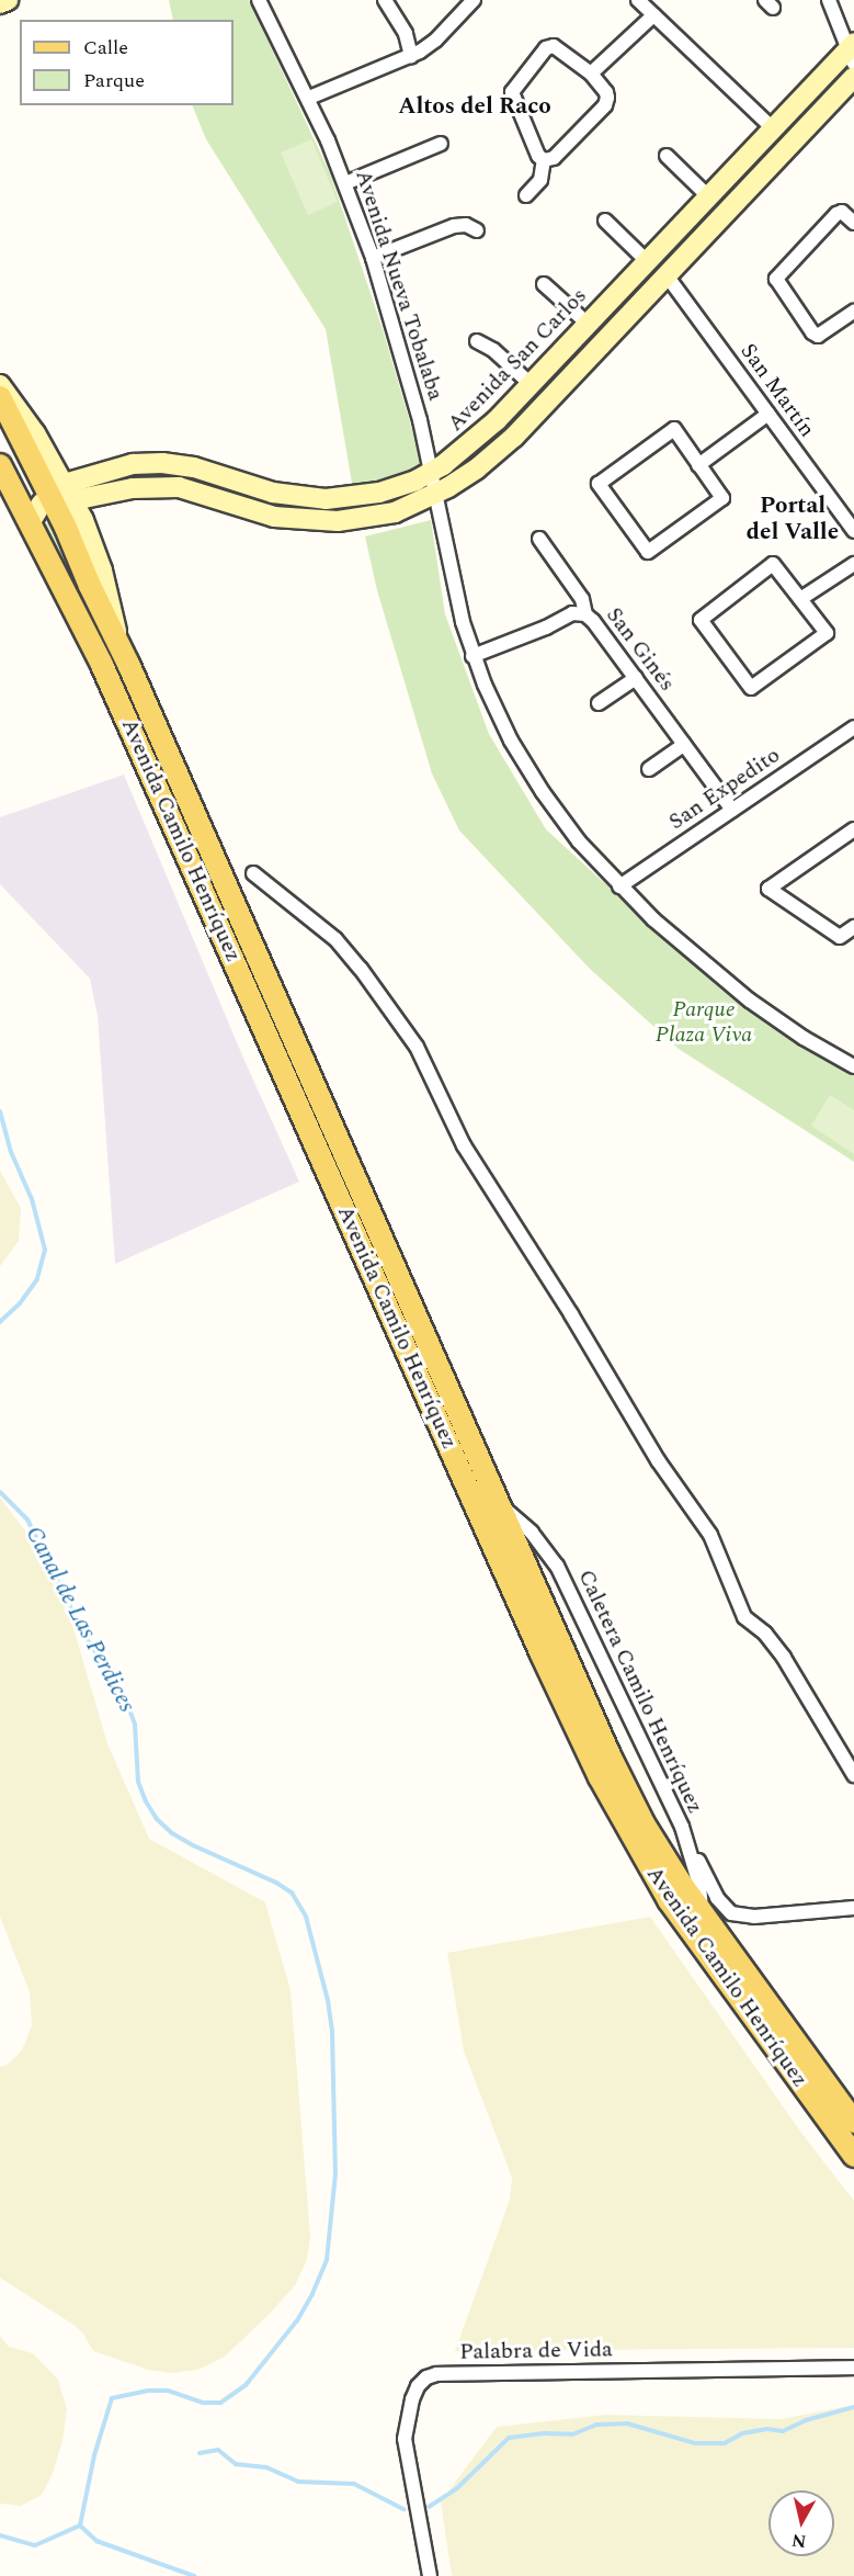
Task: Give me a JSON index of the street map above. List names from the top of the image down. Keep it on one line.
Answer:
{"streets":{"main road":["Avenida San Carlos","Avenida Camilo Henríquez"],"street":["Avenida Nueva Tobalaba","San Martín","San Ginés","San Expedito","Caletera Camilo Henríquez","Palabra de Vida"]},"crossings":[["Avenida Nueva Tobalaba","Avenida San Carlos"],["Avenida Nueva Tobalaba","San Ginés"],["Avenida Nueva Tobalaba","San Expedito"],["Avenida San Carlos","Avenida Camilo Henríquez"],["San Ginés","San Expedito"],["Avenida Camilo Henríquez","Caletera Camilo Henríquez"]],"districts":["Altos del Raco","Portal del Valle"],"water":["Canal de Las Perdices"],"parks":["Parque Plaza Viva"],"legend":["Calle","Parque"],"north":"bottom"}
